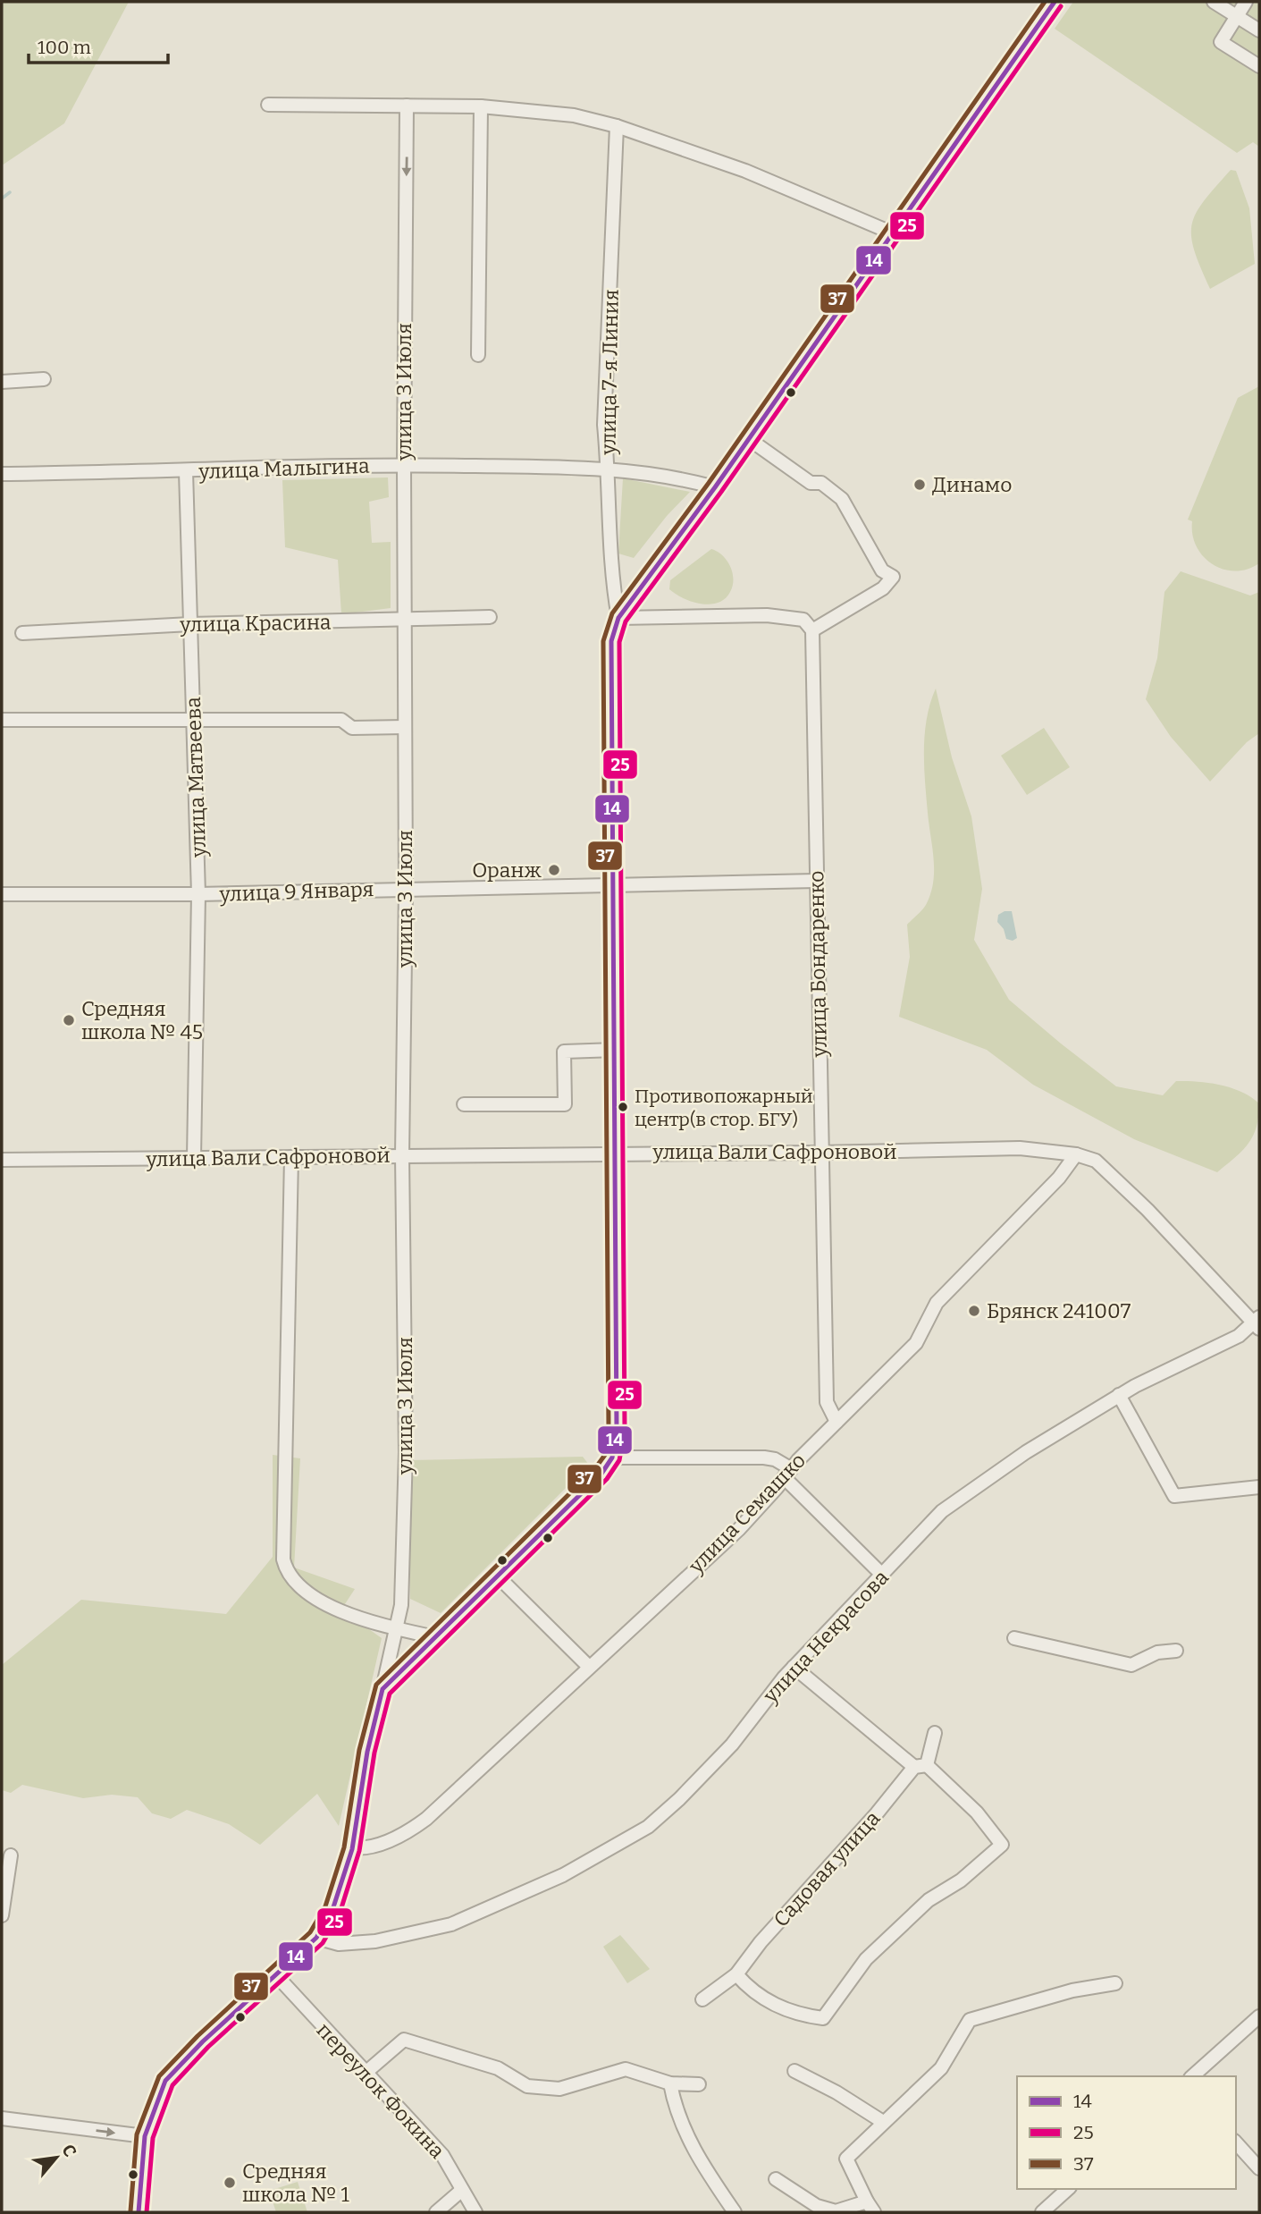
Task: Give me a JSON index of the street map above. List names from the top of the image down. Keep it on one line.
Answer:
{"streets":{"street":["улица 7-я Линия","улица 3 Июля","улица Малыгина","улица Красина","улица Матвеева","улица 9 Января","улица Бондаренко","улица Вали Сафроновой","улица Семашко","улица Некрасова","Садовая улица","переулок Фокина"]},"crossings":[["улица 7-я Линия","улица Малыгина"],["улица 3 Июля","улица Малыгина"],["улица 3 Июля","улица Красина"],["улица 3 Июля","улица 9 Января"],["улица 3 Июля","улица Вали Сафроновой"],["улица Малыгина","улица Матвеева"],["улица Красина","улица Матвеева"],["улица Матвеева","улица 9 Января"],["улица Матвеева","улица Вали Сафроновой"],["улица 9 Января","улица Бондаренко"],["улица Бондаренко","улица Вали Сафроновой"],["улица Бондаренко","улица Семашко"],["улица Вали Сафроновой","улица Семашко"],["улица Вали Сафроновой","улица Некрасова"]],"places":["Динамо","Оранж","Средняя школа № 45","Противопожарный центр(в стор. БГУ)","Брянск 241007","Средняя школа № 1"],"lines":["transit line 14","transit line 37","transit line 25"],"legend":["14","25","37"],"scale_bar":"100 m","north":"top right"}
